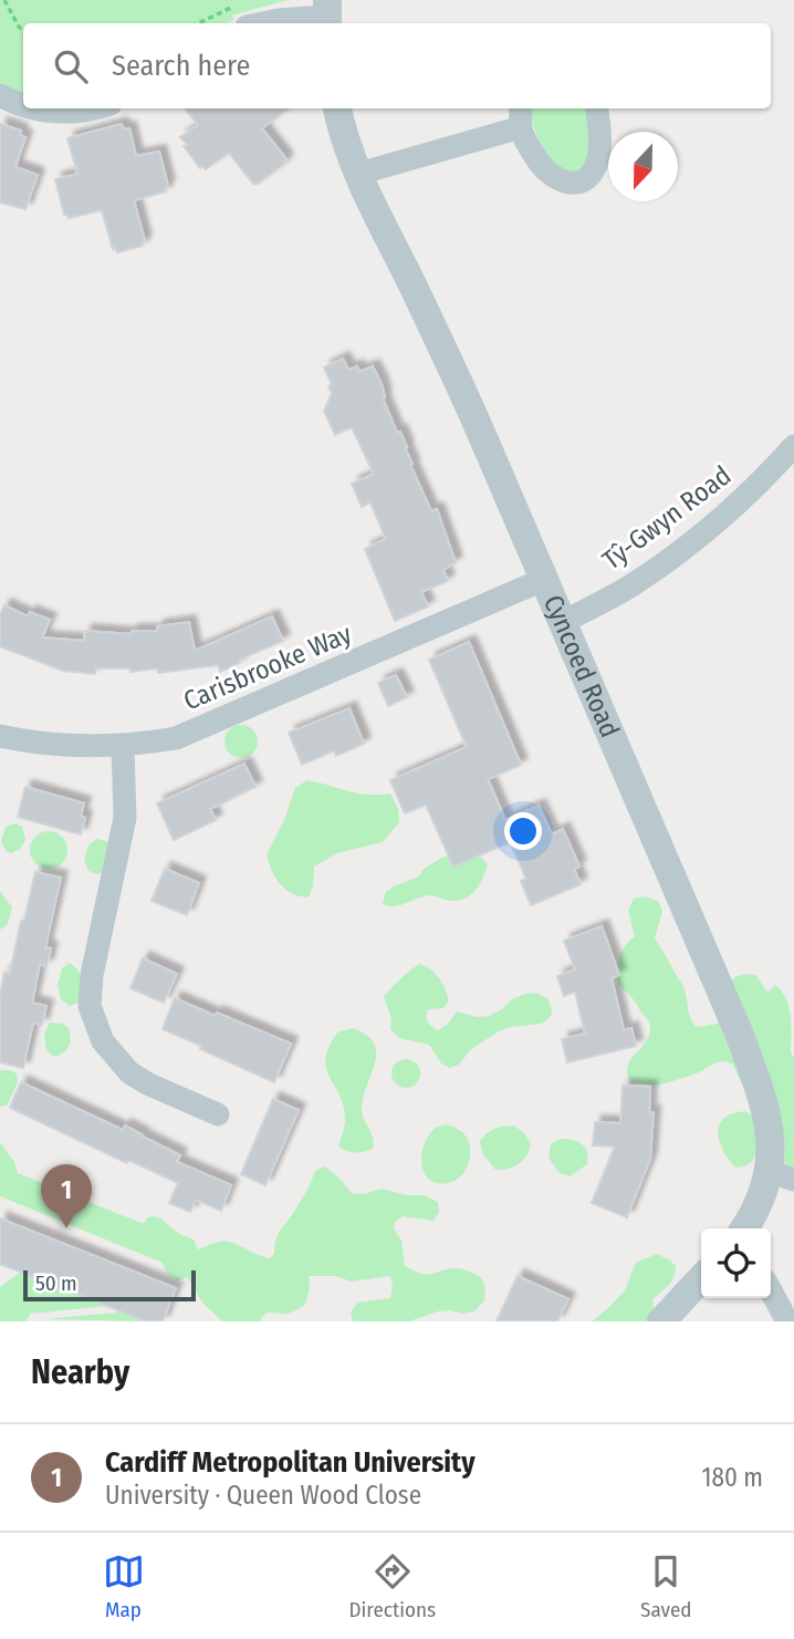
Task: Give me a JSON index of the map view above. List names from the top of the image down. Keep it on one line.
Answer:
{"streets":{"street":["Tŷ-Gwyn Road","Cyncoed Road","Carisbrooke Way"]},"crossings":[["Tŷ-Gwyn Road","Cyncoed Road"],["Cyncoed Road","Carisbrooke Way"]],"scale_bar":"50 m","north":"bottom","page":{"search":"Search here","pins":"1","scale":"50 m","heading":"Nearby","list":[{"mark":"1","name":"Cardiff Metropolitan University","note":"University · Queen Wood Close","value":"180 m"}],"nav":["Map","Directions","Saved"]}}
